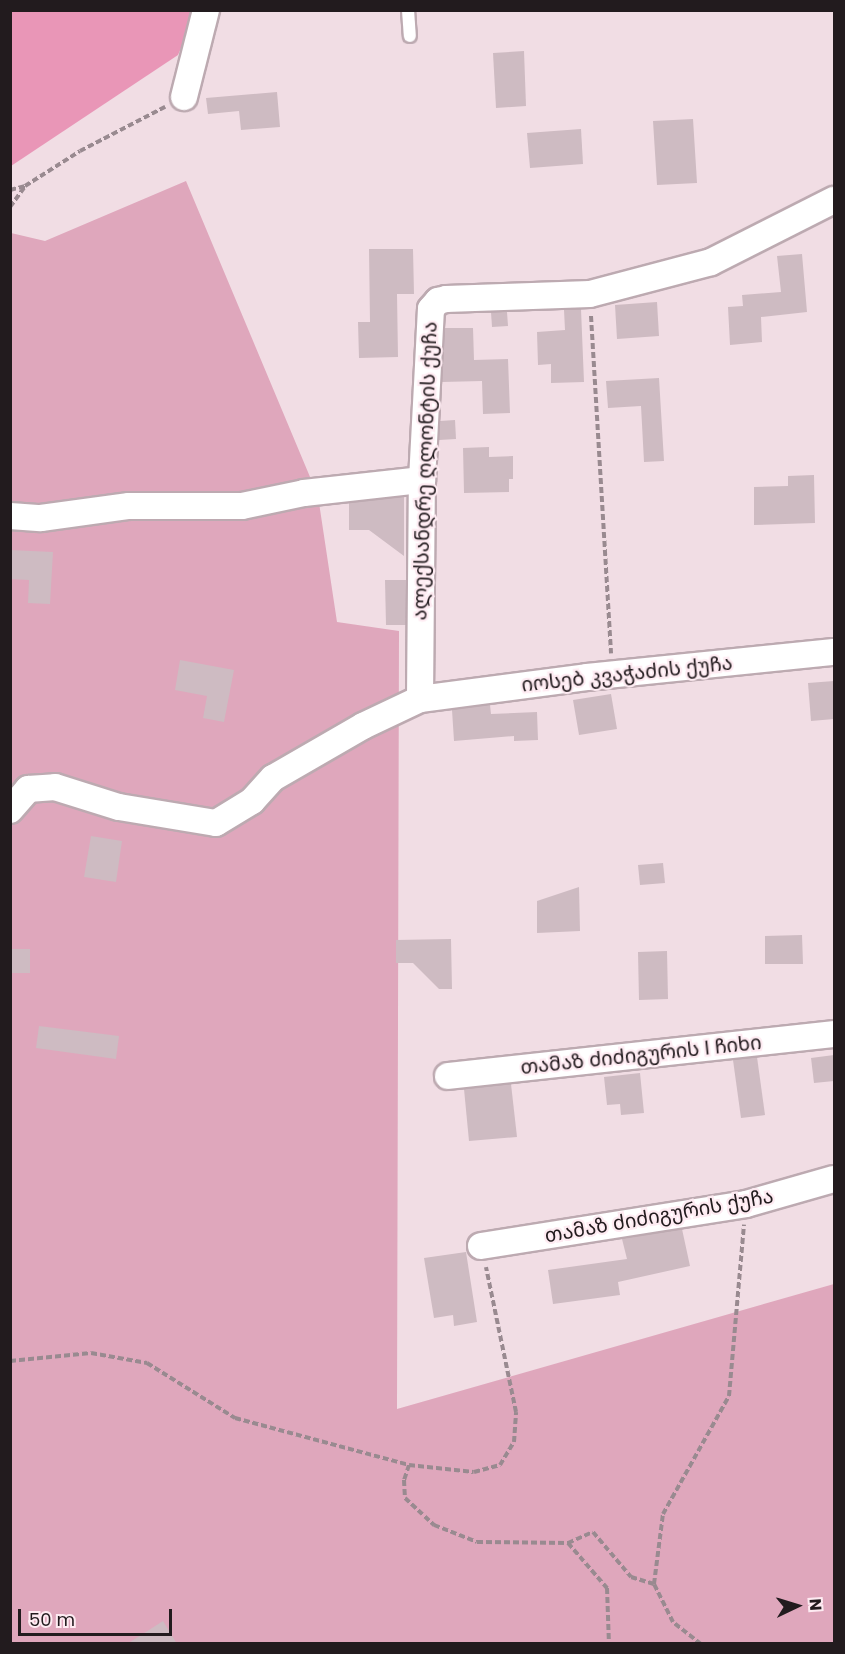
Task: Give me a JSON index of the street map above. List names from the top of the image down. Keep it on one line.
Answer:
{"streets":{"street":["ალექსანდრე ღლონტის ქუჩა","იოსებ კვაჭაძის ქუჩა","თამაზ ძიძიგურის I ჩიხი","თამაზ ძიძიგურის ქუჩა"]},"crossings":[["ალექსანდრე ღლონტის ქუჩა","იოსებ კვაჭაძის ქუჩა"]],"scale_bar":"50 m","north":"right"}
